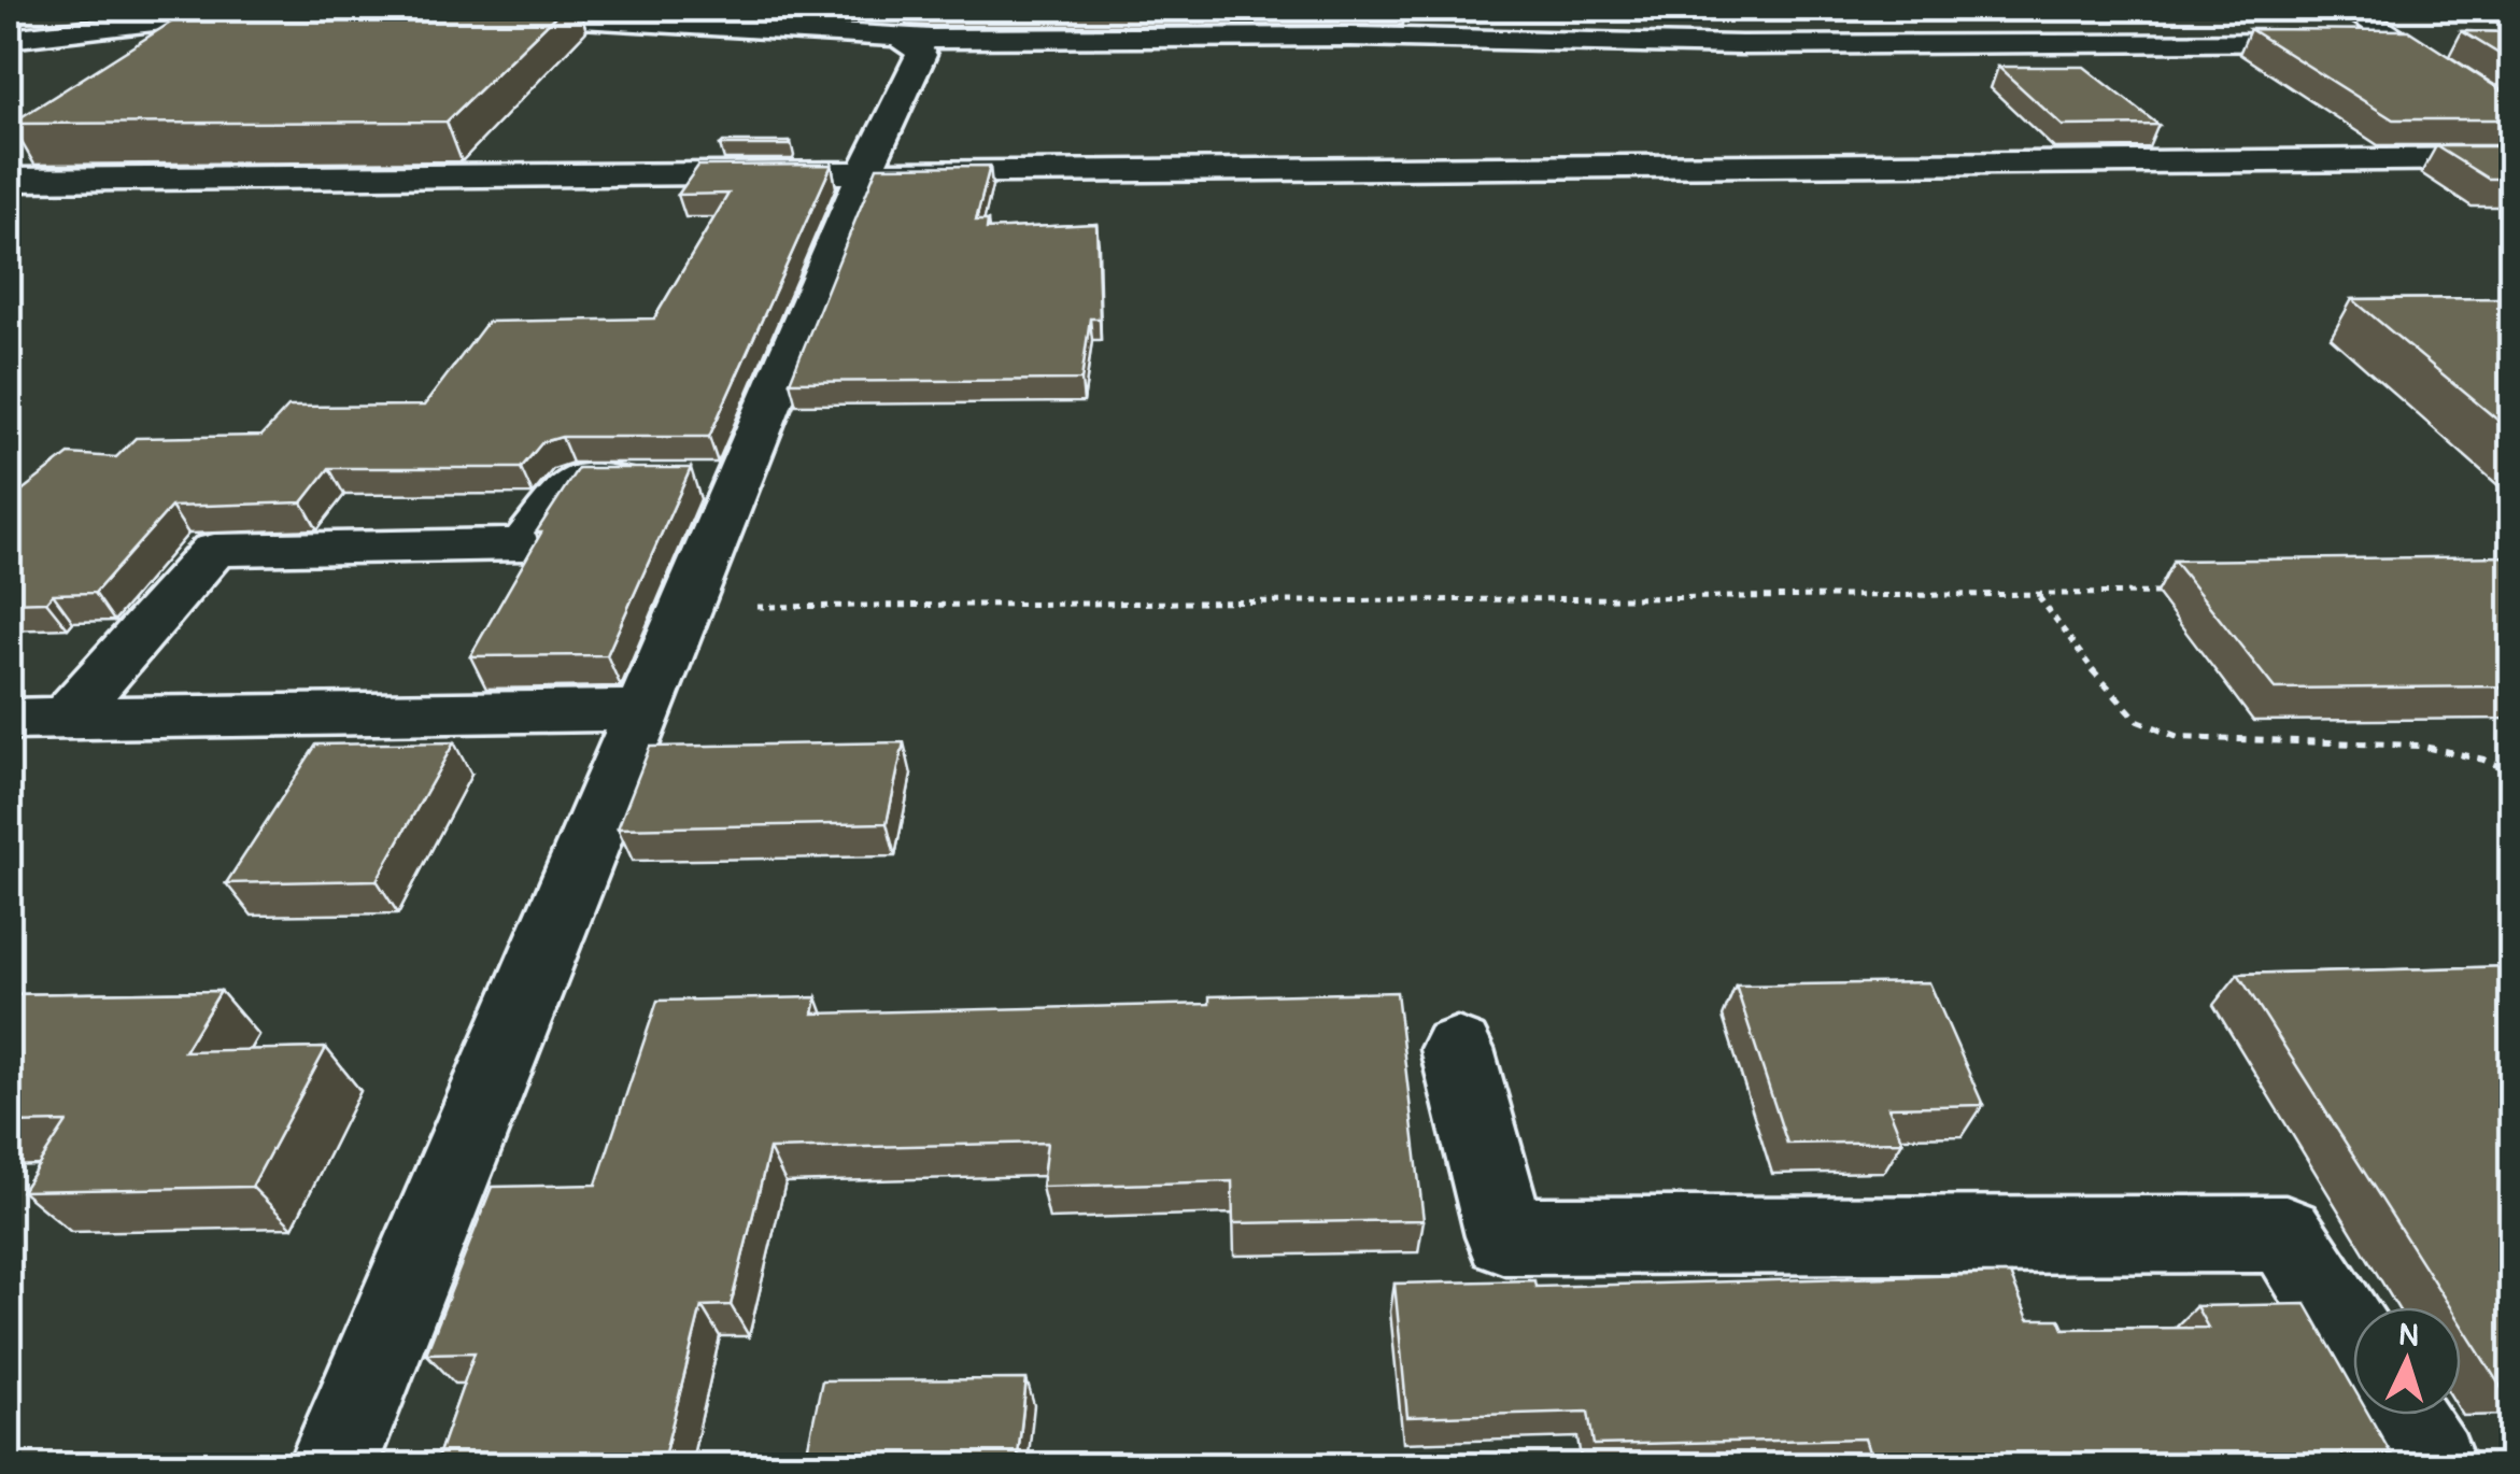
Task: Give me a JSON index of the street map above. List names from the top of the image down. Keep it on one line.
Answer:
{"north":"top"}
